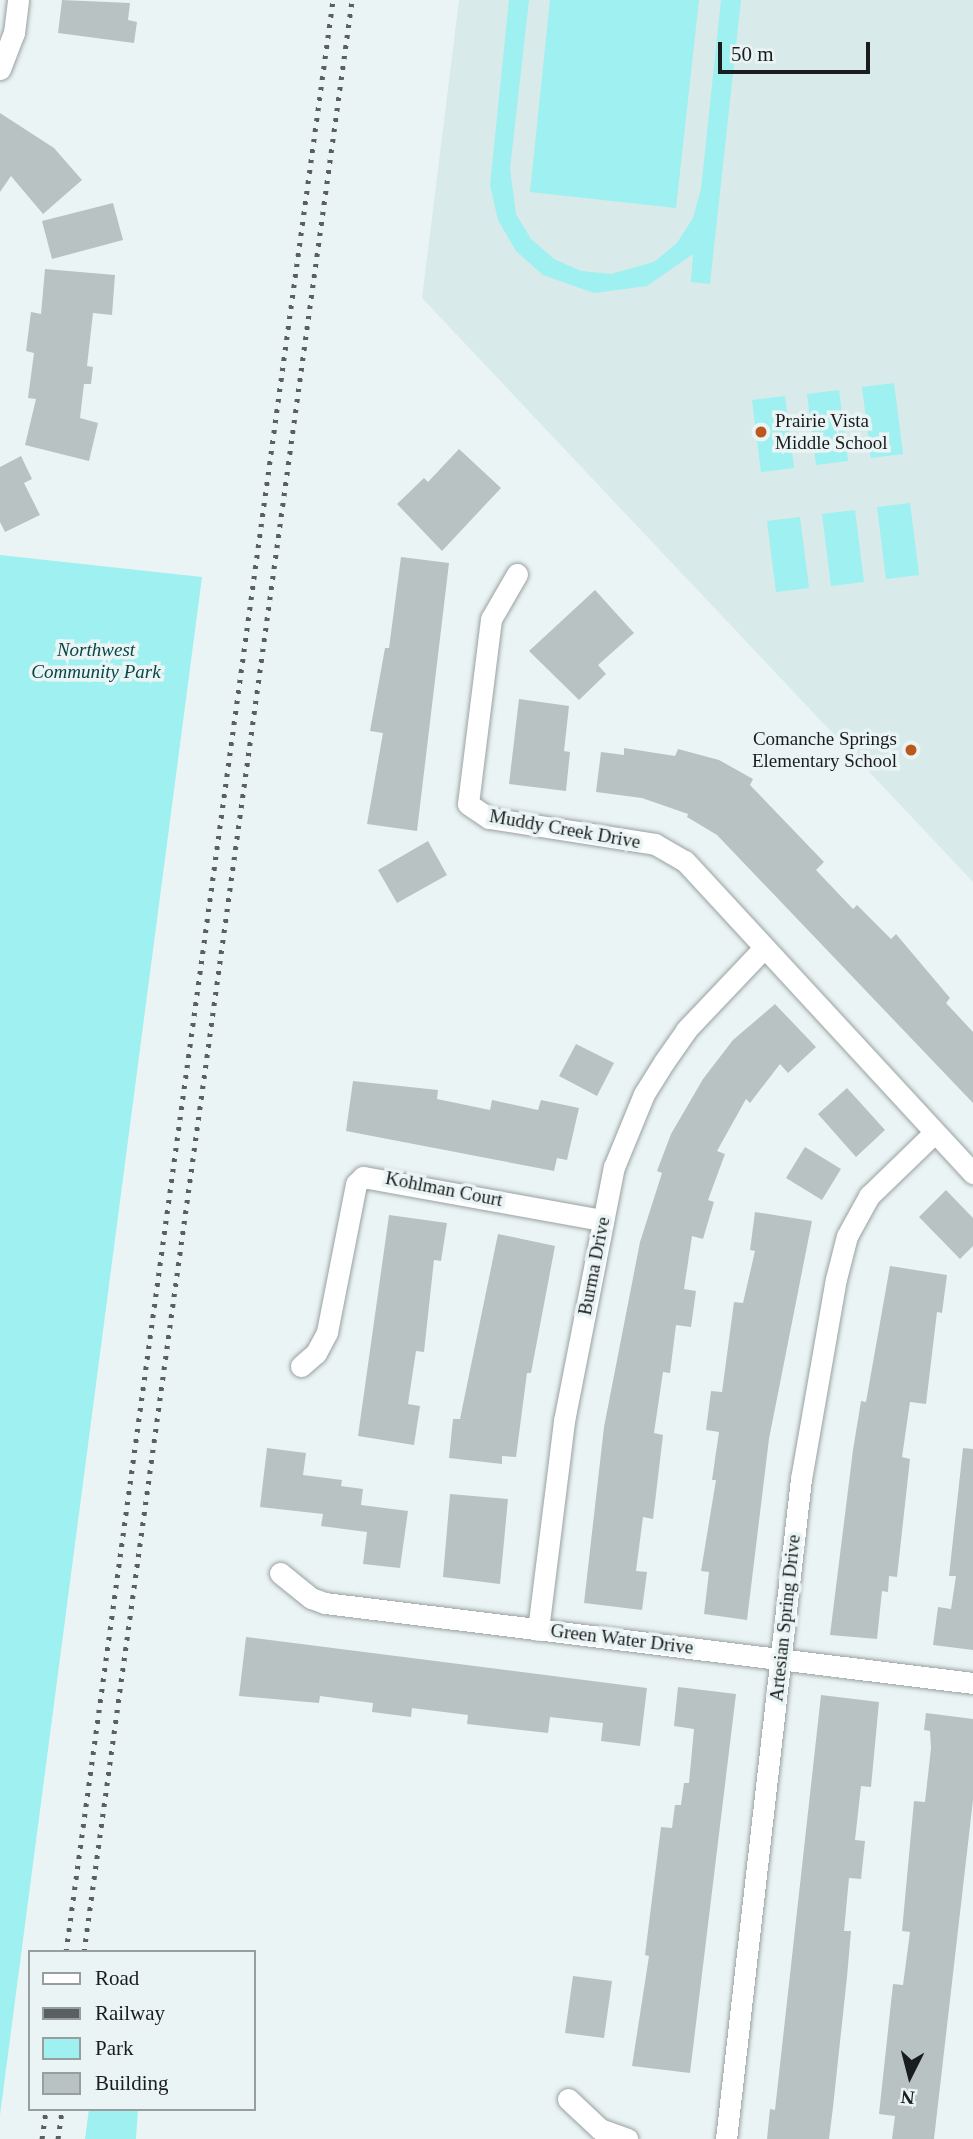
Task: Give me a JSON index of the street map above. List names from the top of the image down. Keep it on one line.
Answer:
{"streets":{"street":["Muddy Creek Drive","Kohlman Court","Burma Drive","Artesian Spring Drive","Green Water Drive"]},"crossings":[["Muddy Creek Drive","Burma Drive"],["Muddy Creek Drive","Artesian Spring Drive"],["Kohlman Court","Burma Drive"],["Burma Drive","Green Water Drive"],["Artesian Spring Drive","Green Water Drive"]],"parks":["Northwest Community Park"],"places":["Prairie Vista Middle School","Comanche Springs Elementary School"],"legend":["Road","Railway","Park","Building"],"scale_bar":"50 m","north":"bottom"}
